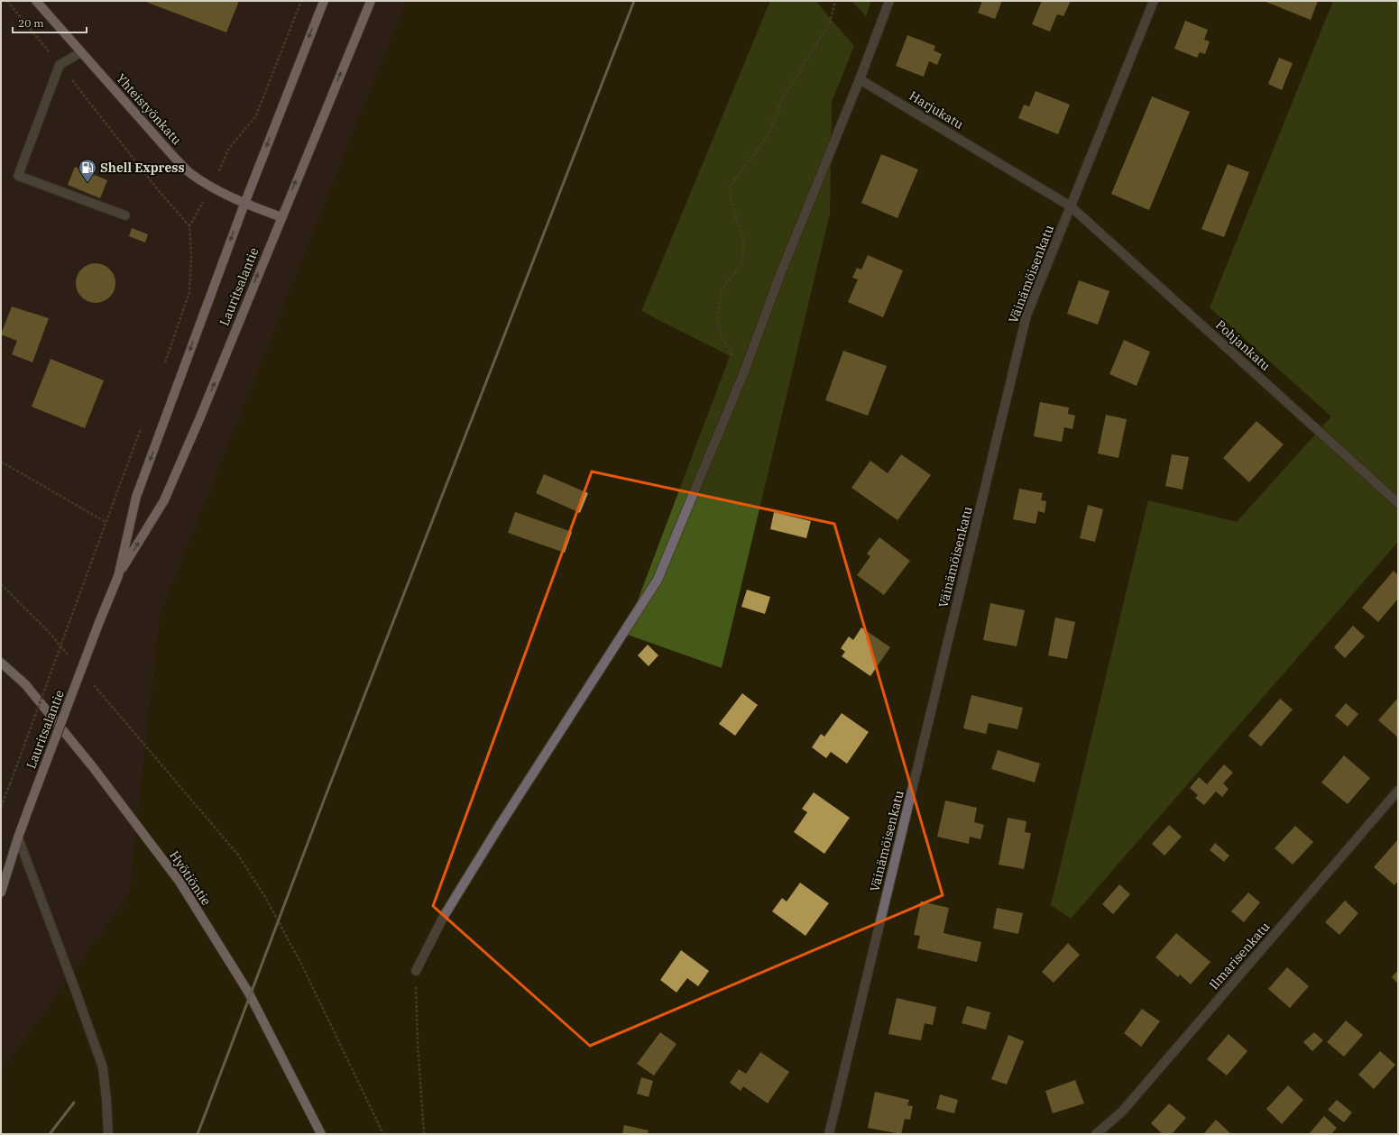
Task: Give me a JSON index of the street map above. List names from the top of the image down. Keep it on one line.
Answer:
{"streets":{"main road":["Yhteistyönkatu","Lauritsalantie","Hyötiöntie"],"street":["Harjukatu","Väinämöisenkatu","Pohjankatu","Ilmarisenkatu"]},"crossings":[["Yhteistyönkatu","Lauritsalantie"],["Harjukatu","Väinämöisenkatu"],["Harjukatu","Pohjankatu"],["Väinämöisenkatu","Pohjankatu"]],"places":{"fuel station":["Shell Express"]},"scale_bar":"20 m"}
